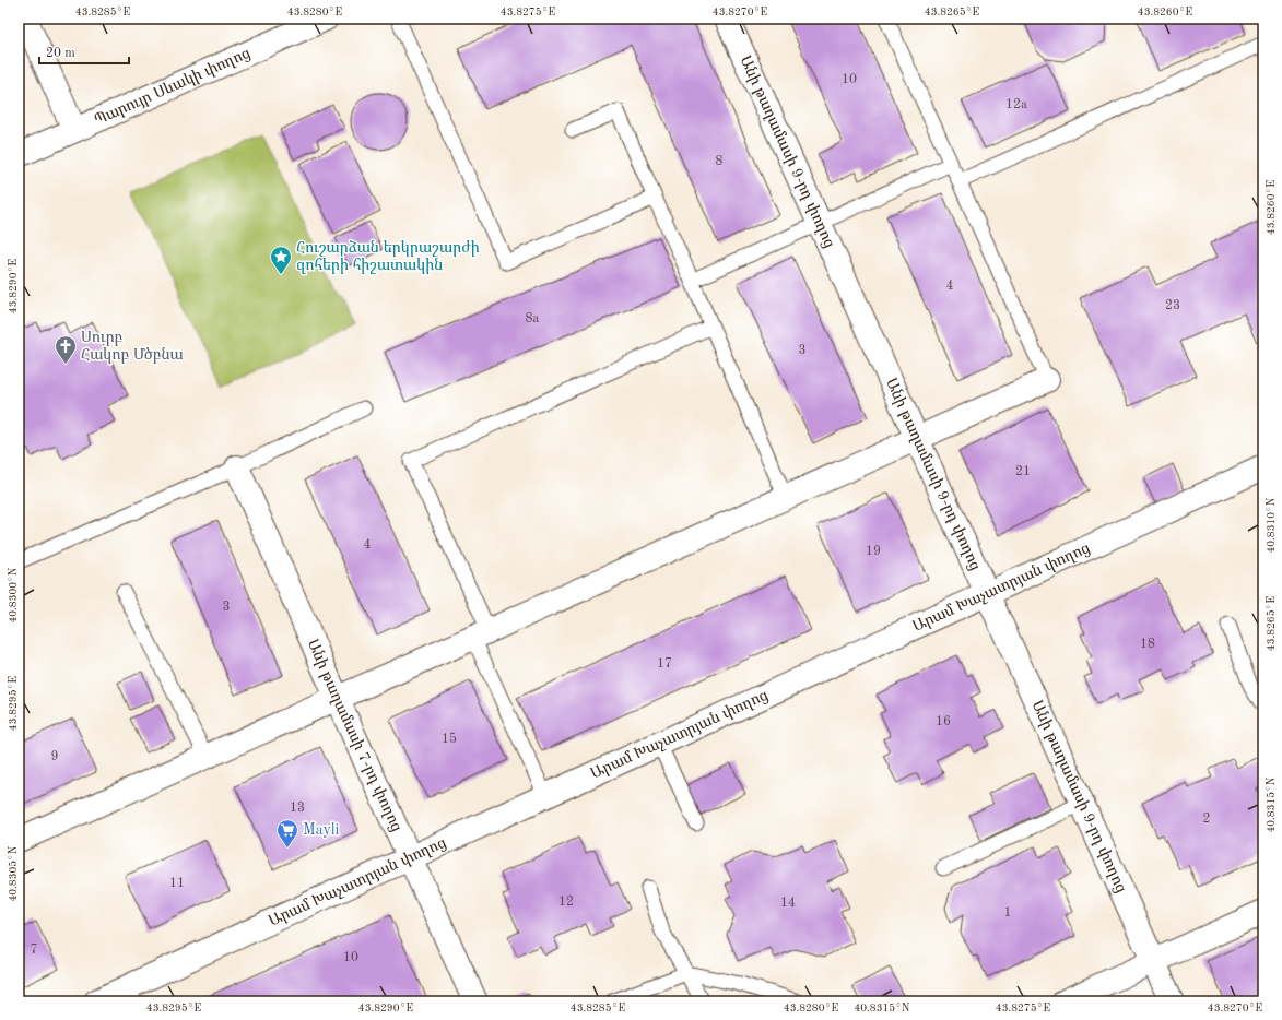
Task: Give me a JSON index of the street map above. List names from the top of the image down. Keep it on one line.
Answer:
{"streets":{"street":["Պարույր Սևակի փողոց","Անի թաղամասի 9-րդ փողոց","Արամ Խաչատրյան փողոց","Անի թաղամասի 7-րդ փողոց"]},"crossings":[["Անի թաղամասի 9-րդ փողոց","Արամ Խաչատրյան փողոց"],["Արամ Խաչատրյան փողոց","Անի թաղամասի 7-րդ փողոց"]],"places":{"place":["Հուշարձան երկրաշարժի զոհերի հիշատակին"],"church":["Սուրբ Հակոբ Մծբնա"],"supermarket":["Mayli"]},"house_numbers":["10","12a","8","4","23","8a","3","21","4","19","3","18","17","16","15","9","13","2","11","12","14","1","7","10"],"scale_bar":"20 m","coordinates":["43.8285°E","43.8280°E","43.8275°E","43.8270°E","43.8265°E","43.8260°E","43.8290°E","40.8310°N","40.8300°N","43.8295°E","40.8315°N","40.8305°N"]}
